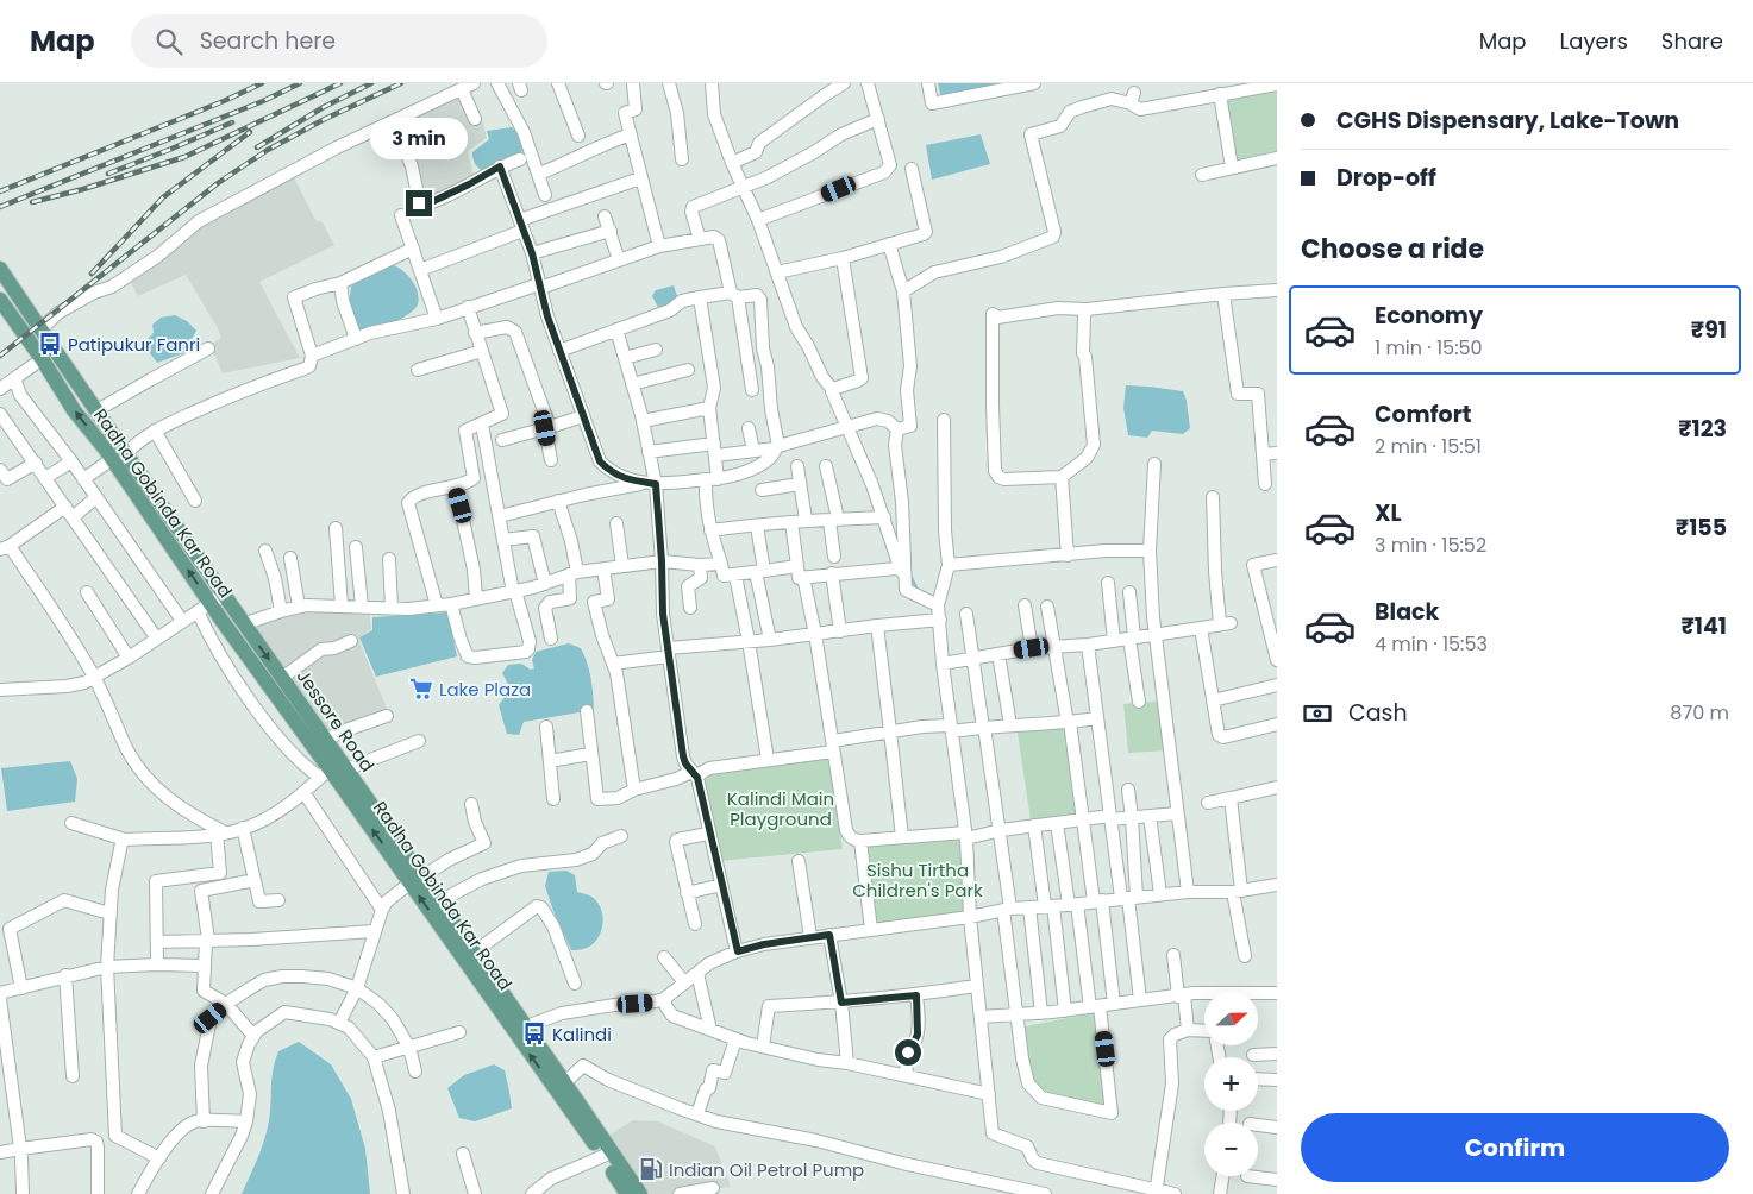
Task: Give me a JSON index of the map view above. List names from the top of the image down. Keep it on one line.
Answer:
{"streets":{"main road":["Radha Gobinda Kar Road","Jessore Road"]},"crossings":[["Radha Gobinda Kar Road","Jessore Road"]],"one_way":["Radha Gobinda Kar Road"],"parks":["Kalindi Main Playground","Sishu Tirtha Children's Park"],"places":{"bus stop":["Patipukur Fanri","Kalindi"],"supermarket":["Lake Plaza"],"fuel station":["Indian Oil Petrol Pump"]},"north":"right","page":{"header":"Map","search":"Search here","nav":["Map","Layers","Share"],"banner":["CGHS Dispensary, Lake-Town","Drop-off"],"bubble":"3 min","heading":"Choose a ride","list":[{"name":"Economy","note":"1 min · 15:50","value":"₹91"},{"name":"Comfort","note":"2 min · 15:51","value":"₹123"},{"name":"XL","note":"3 min · 15:52","value":"₹155"},{"name":"Black","note":"4 min · 15:53","value":"₹141"}],"pay":["Cash","870 m"],"map_buttons":["+","−"],"buttons":"Confirm"}}
